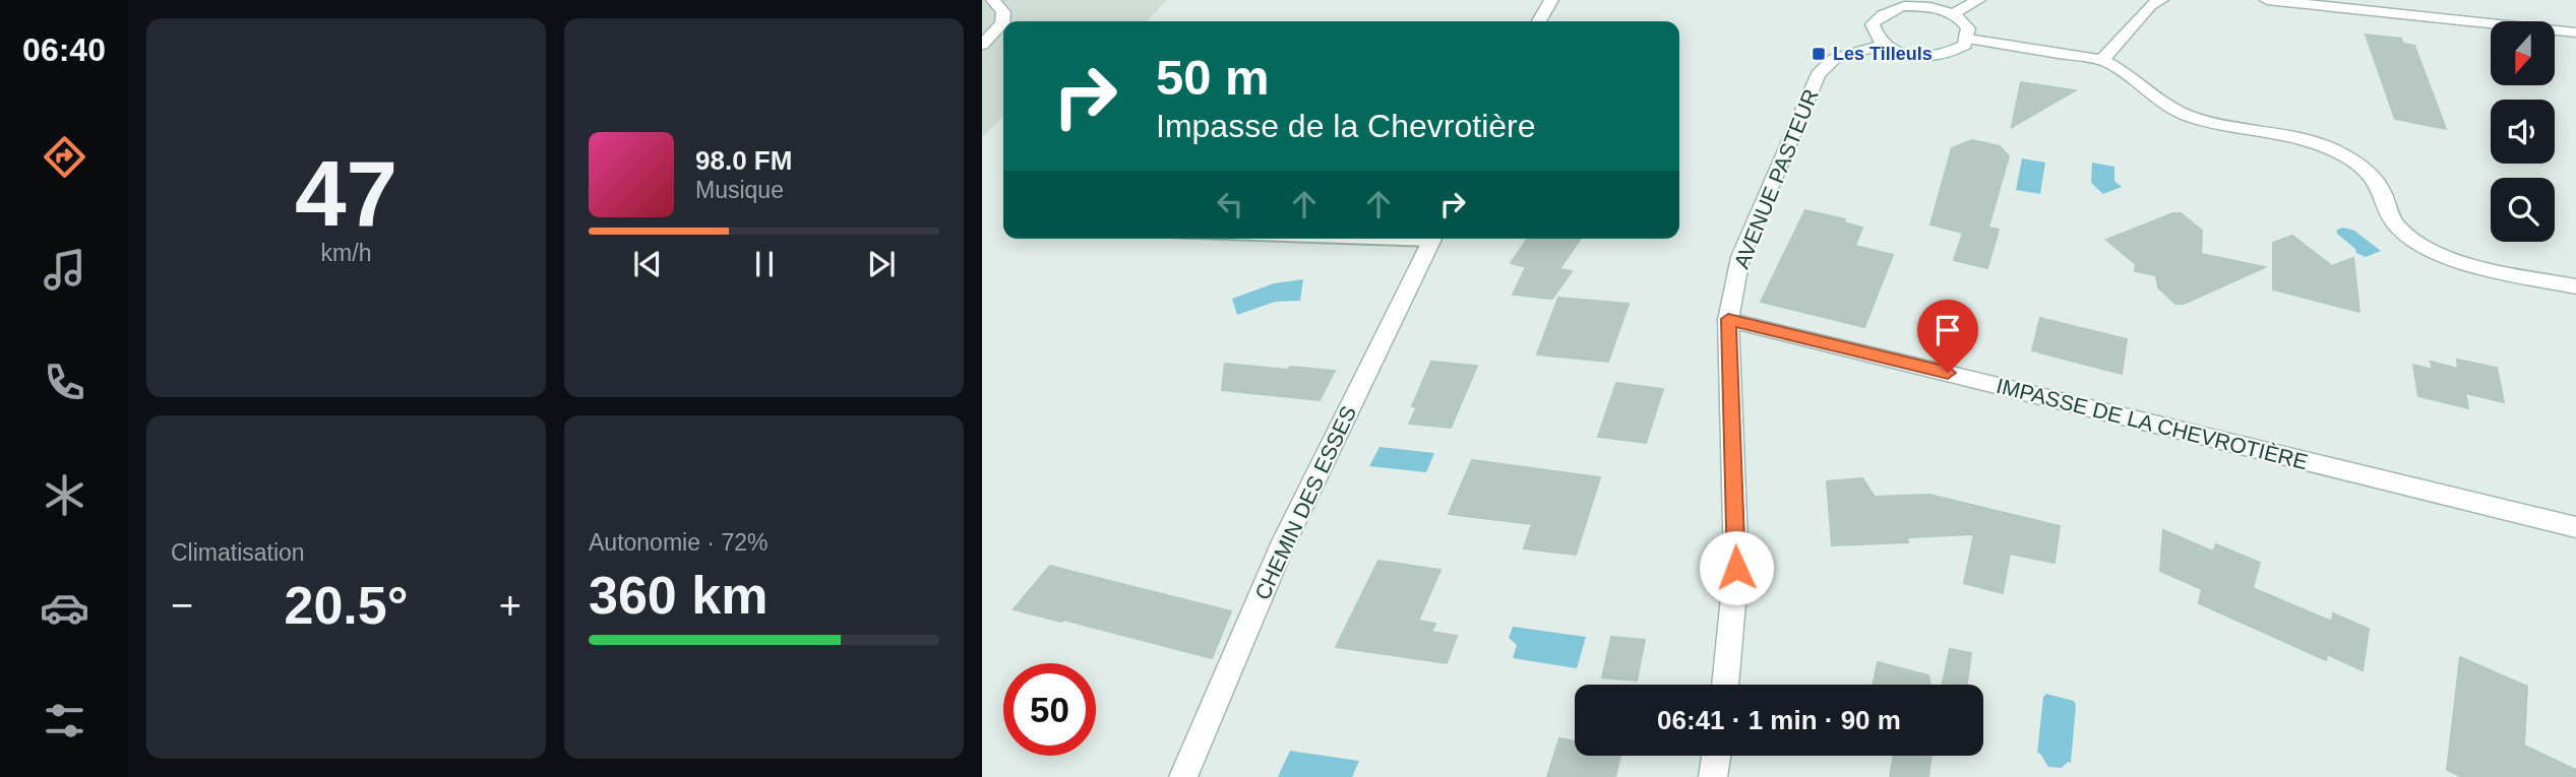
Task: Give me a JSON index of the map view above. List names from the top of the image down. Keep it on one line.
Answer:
{"streets":{"street":["AVENUE PASTEUR","IMPASSE DE LA CHEVROTIÈRE","CHEMIN DES ESSES"]},"crossings":[["AVENUE PASTEUR","IMPASSE DE LA CHEVROTIÈRE"]],"places":{"transit":["Les Tilleuls"]},"north":"bottom","page":{"tabs":"06:40","tile":[["47","km/h"],"Climatisation",["Autonomie · 72%","360 km"]],"turn":["50 m","Impasse de la Chevrotière"],"song":["98.0 FM","Musique"],"heat":["−","20.5°","+"],"limit":"50","trip":"06:41 · 1 min · 90 m"}}
